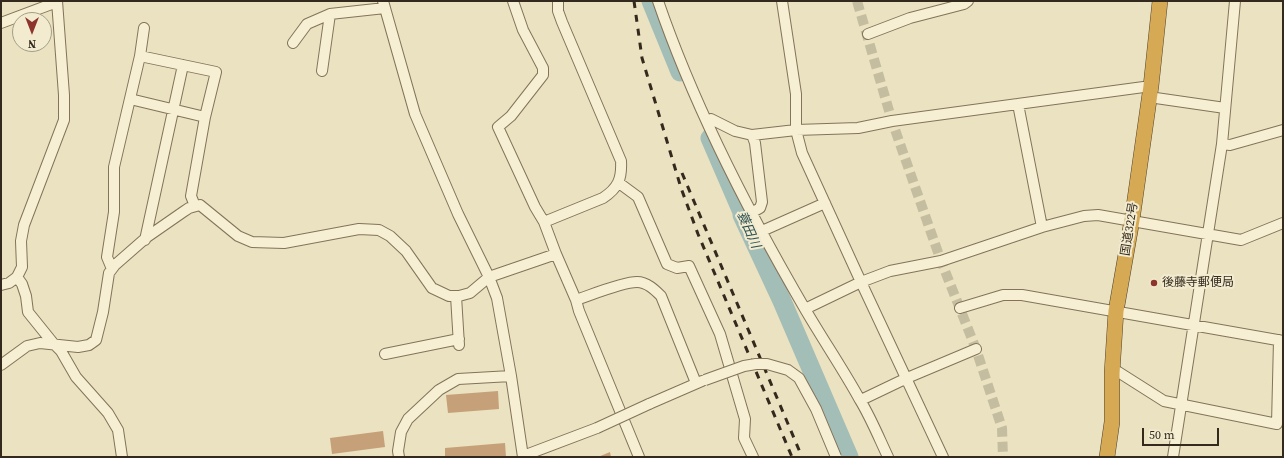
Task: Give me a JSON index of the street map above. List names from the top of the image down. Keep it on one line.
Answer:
{"streets":{"highway":["国道322号"]},"water":["蓑田川"],"places":["後藤寺郵便局"],"scale_bar":"50 m","north":"bottom"}
